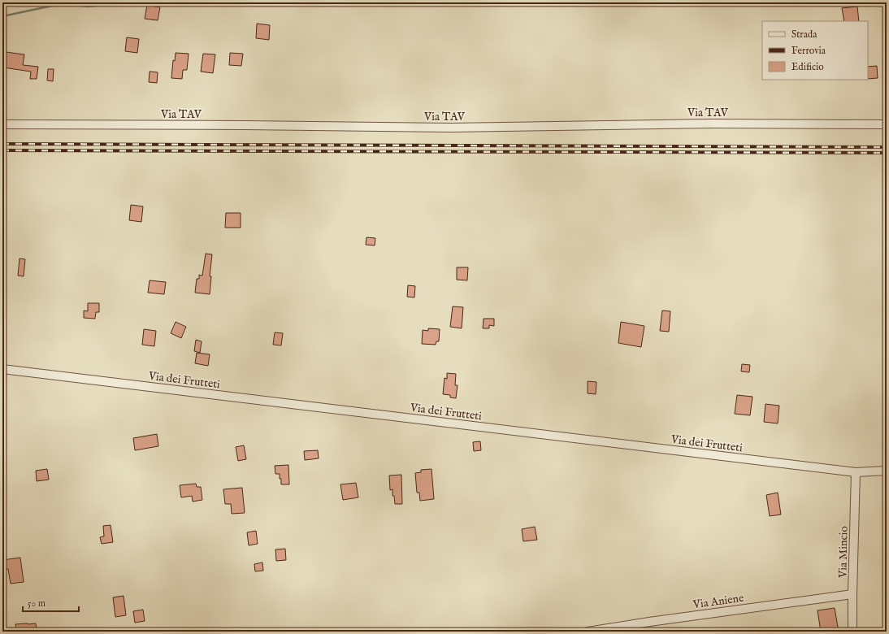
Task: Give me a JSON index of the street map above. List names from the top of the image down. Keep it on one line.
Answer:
{"streets":{"street":["Via TAV","Via dei Frutteti","Via Mincio","Via Aniene"]},"crossings":[["Via dei Frutteti","Via Mincio"],["Via Mincio","Via Aniene"]],"legend":["Strada","Ferrovia","Edificio"],"scale_bar":"50 m"}
